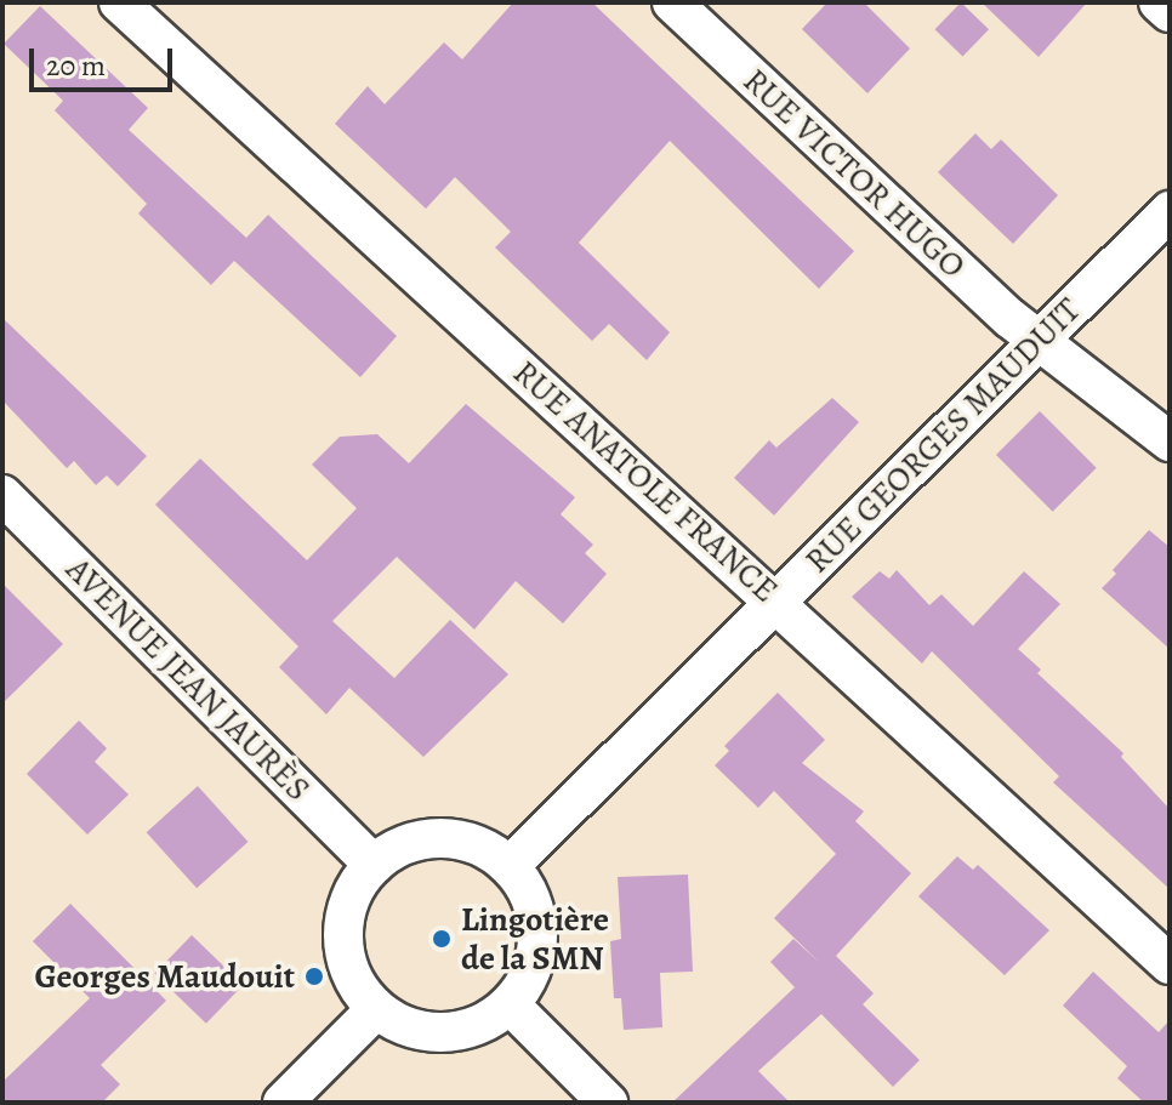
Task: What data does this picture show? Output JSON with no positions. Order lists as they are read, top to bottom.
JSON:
{
  "streets": {
    "street": [
      "RUE VICTOR HUGO",
      "RUE GEORGES MAUDUIT",
      "RUE ANATOLE FRANCE",
      "AVENUE JEAN JAURÈS"
    ]
  },
  "crossings": [
    ["RUE VICTOR HUGO", "RUE GEORGES MAUDUIT"],
    ["RUE GEORGES MAUDUIT", "RUE ANATOLE FRANCE"],
    ["RUE GEORGES MAUDUIT", "AVENUE JEAN JAURÈS"]
  ],
  "places": ["Lingotière de la SMN", "Georges Maudouit"],
  "scale_bar": "20 m"
}
